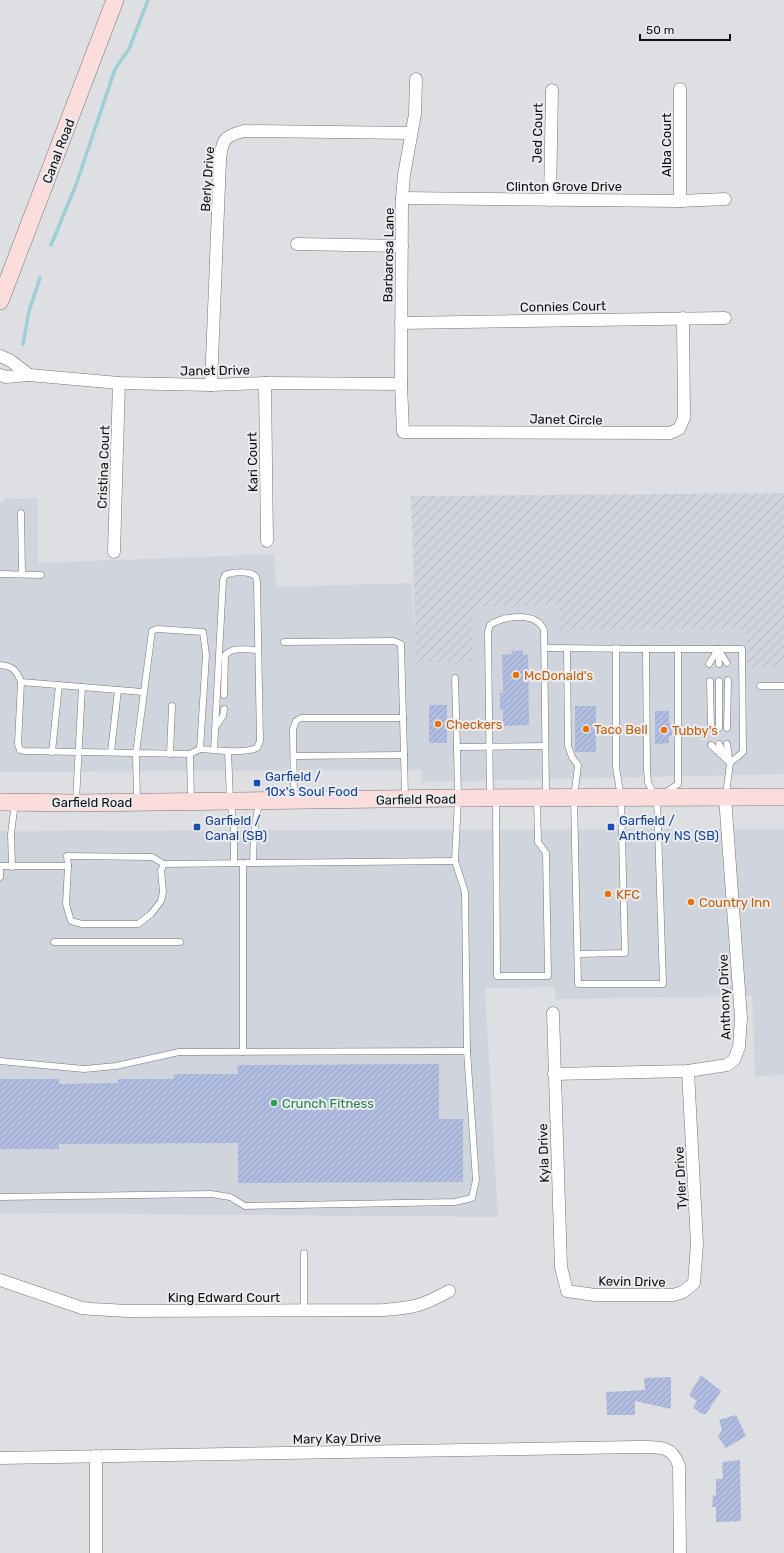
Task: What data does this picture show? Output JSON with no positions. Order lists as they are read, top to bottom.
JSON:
{
  "streets": {
    "main road": ["Canal Road", "Garfield Road"],
    "street": [
      "Jed Court",
      "Alba Court",
      "Berly Drive",
      "Clinton Grove Drive",
      "Barbarosa Lane",
      "Connies Court",
      "Janet Drive",
      "Janet Circle",
      "Kari Court",
      "Cristina Court",
      "Anthony Drive",
      "Kyla Drive",
      "Tyler Drive",
      "Kevin Drive",
      "King Edward Court",
      "Mary Kay Drive"
    ]
  },
  "crossings": [
    ["Jed Court", "Clinton Grove Drive"],
    ["Alba Court", "Clinton Grove Drive"],
    ["Berly Drive", "Barbarosa Lane"],
    ["Berly Drive", "Janet Drive"],
    ["Clinton Grove Drive", "Barbarosa Lane"],
    ["Barbarosa Lane", "Connies Court"],
    ["Barbarosa Lane", "Janet Drive"],
    ["Barbarosa Lane", "Janet Circle"],
    ["Connies Court", "Janet Circle"],
    ["Janet Drive", "Kari Court"],
    ["Janet Drive", "Cristina Court"],
    ["Garfield Road", "Anthony Drive"],
    ["Anthony Drive", "Kyla Drive"],
    ["Anthony Drive", "Tyler Drive"],
    ["Kyla Drive", "Kevin Drive"],
    ["Tyler Drive", "Kevin Drive"]
  ],
  "places": {
    "other": [
      "McDonald's",
      "Checkers",
      "Taco Bell",
      "Tubby's",
      "KFC",
      "Country Inn",
      "Crunch Fitness"
    ],
    "transit": ["Garfield / 10x's Soul Food", "Garfield / Canal (SB)", "Garfield / Anthony NS (SB)"]
  },
  "scale_bar": "50 m"
}
